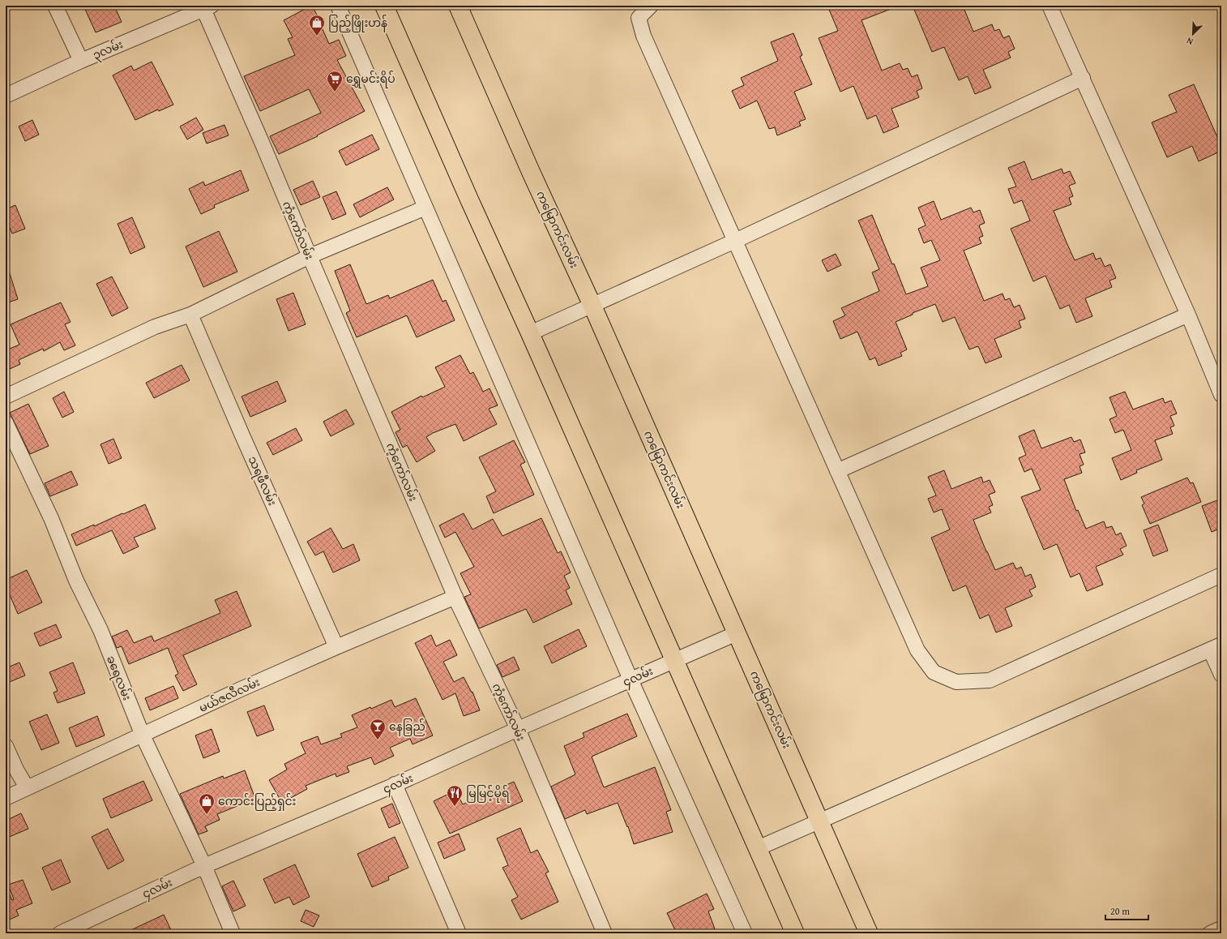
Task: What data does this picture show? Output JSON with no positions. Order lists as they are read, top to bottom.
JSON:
{
  "streets": {
    "main road": ["ကမြောကင်းလမ်း"],
    "street": [
      "၃လမ်း",
      "ကံ့ကော်လမ်း",
      "သရဖီလမ်း",
      "၄လမ်း",
      "ခရေလမ်း",
      "မယ်ဇလီလမ်း"
    ]
  },
  "crossings": [
    ["၃လမ်း", "ကံ့ကော်လမ်း"],
    ["ကမြောကင်းလမ်း", "၄လမ်း"],
    ["ကံ့ကော်လမ်း", "၄လမ်း"],
    ["ကံ့ကော်လမ်း", "မယ်ဇလီလမ်း"],
    ["သရဖီလမ်း", "မယ်ဇလီလမ်း"],
    ["၄လမ်း", "ခရေလမ်း"],
    ["ခရေလမ်း", "မယ်ဇလီလမ်း"]
  ],
  "places": {
    "shop": ["ပြည့်ဖြိုးဟန်", "ကောင်းပြည့်ရှင်း"],
    "supermarket": ["ရွှေမင်းရိပ်"],
    "bar": ["နေခြည်"],
    "restaurant": ["မြမြင့်မိုရ်"]
  },
  "scale_bar": "20 m",
  "north": "bottom left"
}
